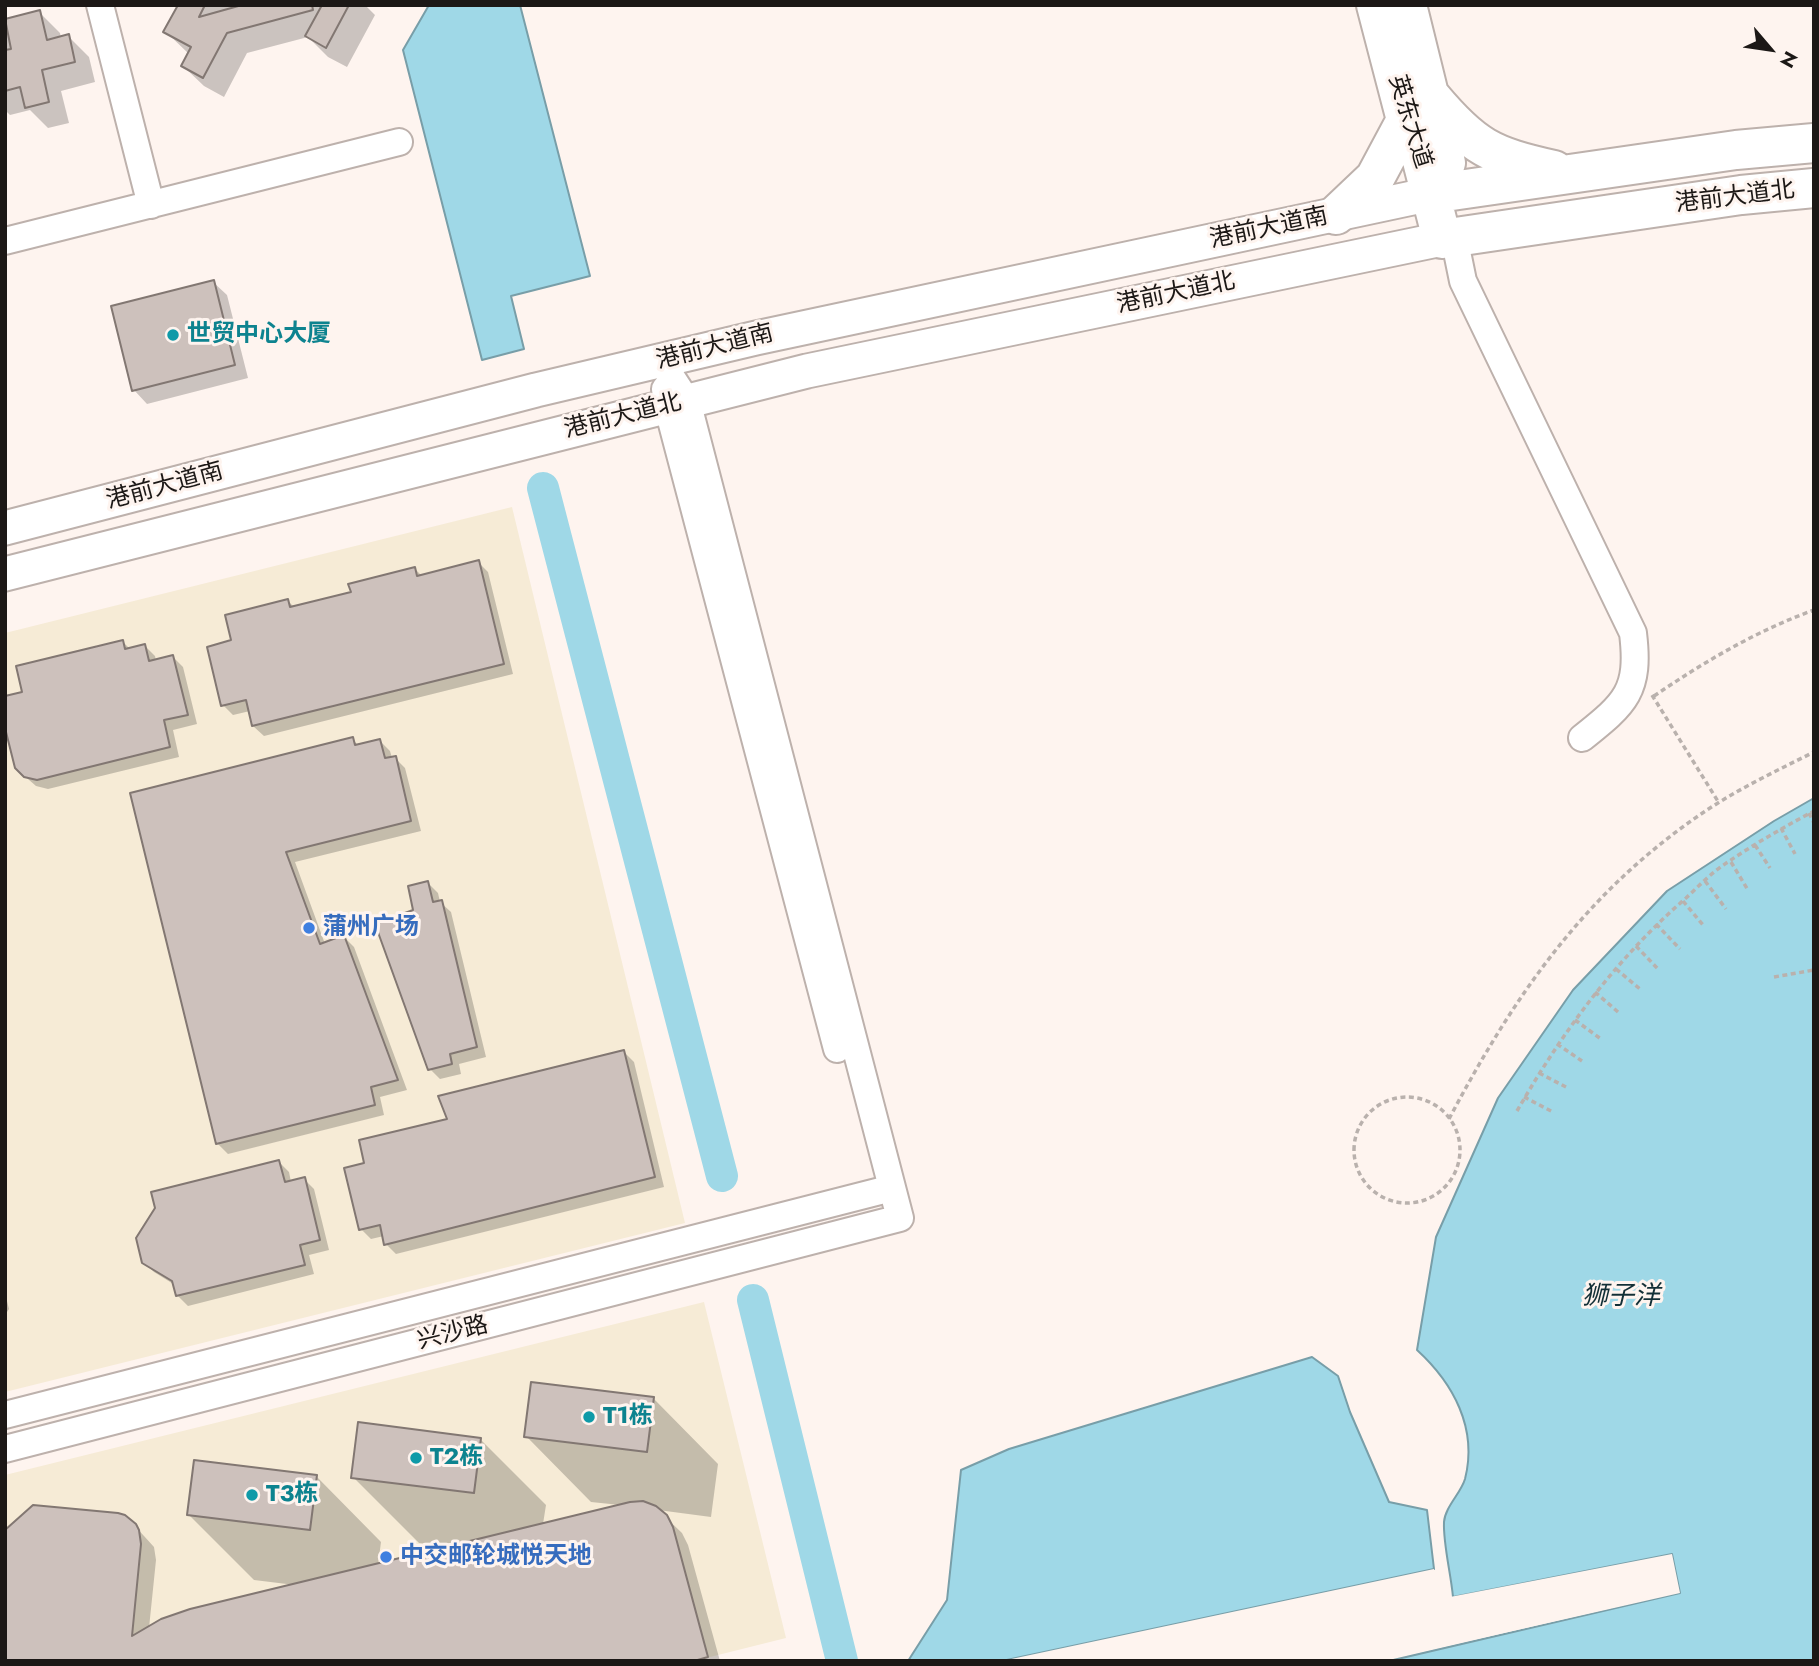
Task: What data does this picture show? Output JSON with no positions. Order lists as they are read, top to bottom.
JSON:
{
  "streets": {
    "highway": ["英东大道", "港前大道北"],
    "main road": ["港前大道南"],
    "street": ["兴沙路"]
  },
  "crossings": [
    ["英东大道", "港前大道北"],
    ["英东大道", "港前大道南"],
    ["港前大道北", "港前大道南"]
  ],
  "water": ["狮子洋"],
  "places": [
    "世贸中心大厦",
    "蒲州广场",
    "T1栋",
    "T2栋",
    "T3栋",
    "中交邮轮城悦天地"
  ],
  "north": "bottom right"
}
